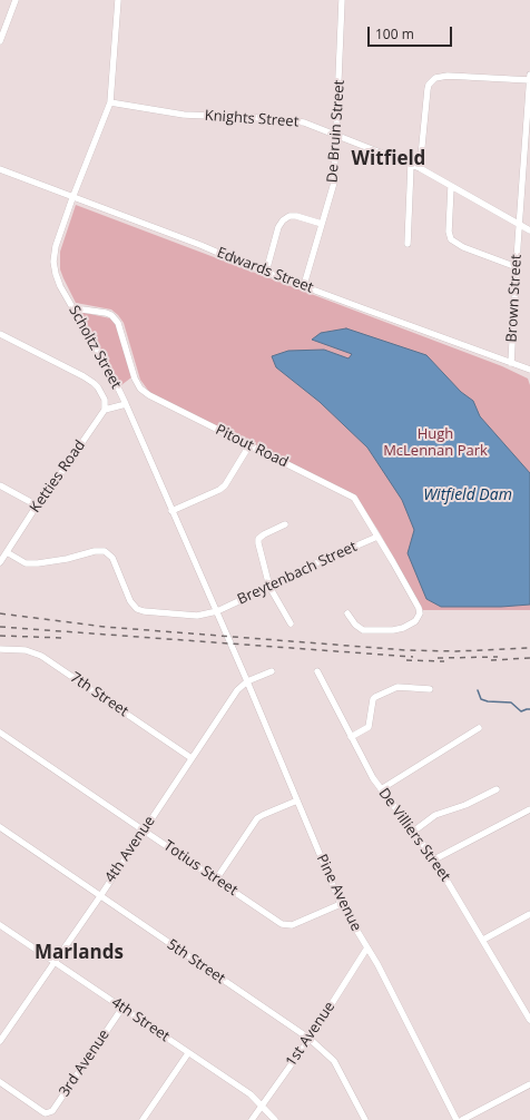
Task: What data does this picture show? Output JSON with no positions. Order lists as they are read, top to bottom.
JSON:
{
  "streets": {
    "street": [
      "Knights Street",
      "De Bruin Street",
      "Edwards Street",
      "Brown Street",
      "Scholtz Street",
      "Pitout Road",
      "Ketties Road",
      "Breytenbach Street",
      "7th Street",
      "De Villiers Street",
      "4th Avenue",
      "Totius Street",
      "Pine Avenue",
      "5th Street",
      "4th Street",
      "1st Avenue",
      "3rd Avenue"
    ]
  },
  "crossings": [
    ["Knights Street", "De Bruin Street"],
    ["Knights Street", "Brown Street"],
    ["Knights Street", "Scholtz Street"],
    ["De Bruin Street", "Edwards Street"],
    ["Edwards Street", "Brown Street"],
    ["Edwards Street", "Scholtz Street"],
    ["Scholtz Street", "Pitout Road"],
    ["Scholtz Street", "Breytenbach Street"],
    ["Scholtz Street", "4th Avenue"],
    ["Scholtz Street", "Pine Avenue"],
    ["Pitout Road", "Breytenbach Street"],
    ["Ketties Road", "Breytenbach Street"],
    ["7th Street", "4th Avenue"],
    ["4th Avenue", "Totius Street"],
    ["4th Avenue", "Pine Avenue"],
    ["4th Avenue", "5th Street"],
    ["4th Avenue", "4th Street"],
    ["Totius Street", "Pine Avenue"],
    ["Pine Avenue", "1st Avenue"],
    ["5th Street", "1st Avenue"],
    ["4th Street", "1st Avenue"],
    ["4th Street", "3rd Avenue"]
  ],
  "districts": ["Witfield", "Marlands"],
  "water": ["Witfield Dam"],
  "parks": ["Hugh McLennan Park"],
  "scale_bar": "100 m"
}
